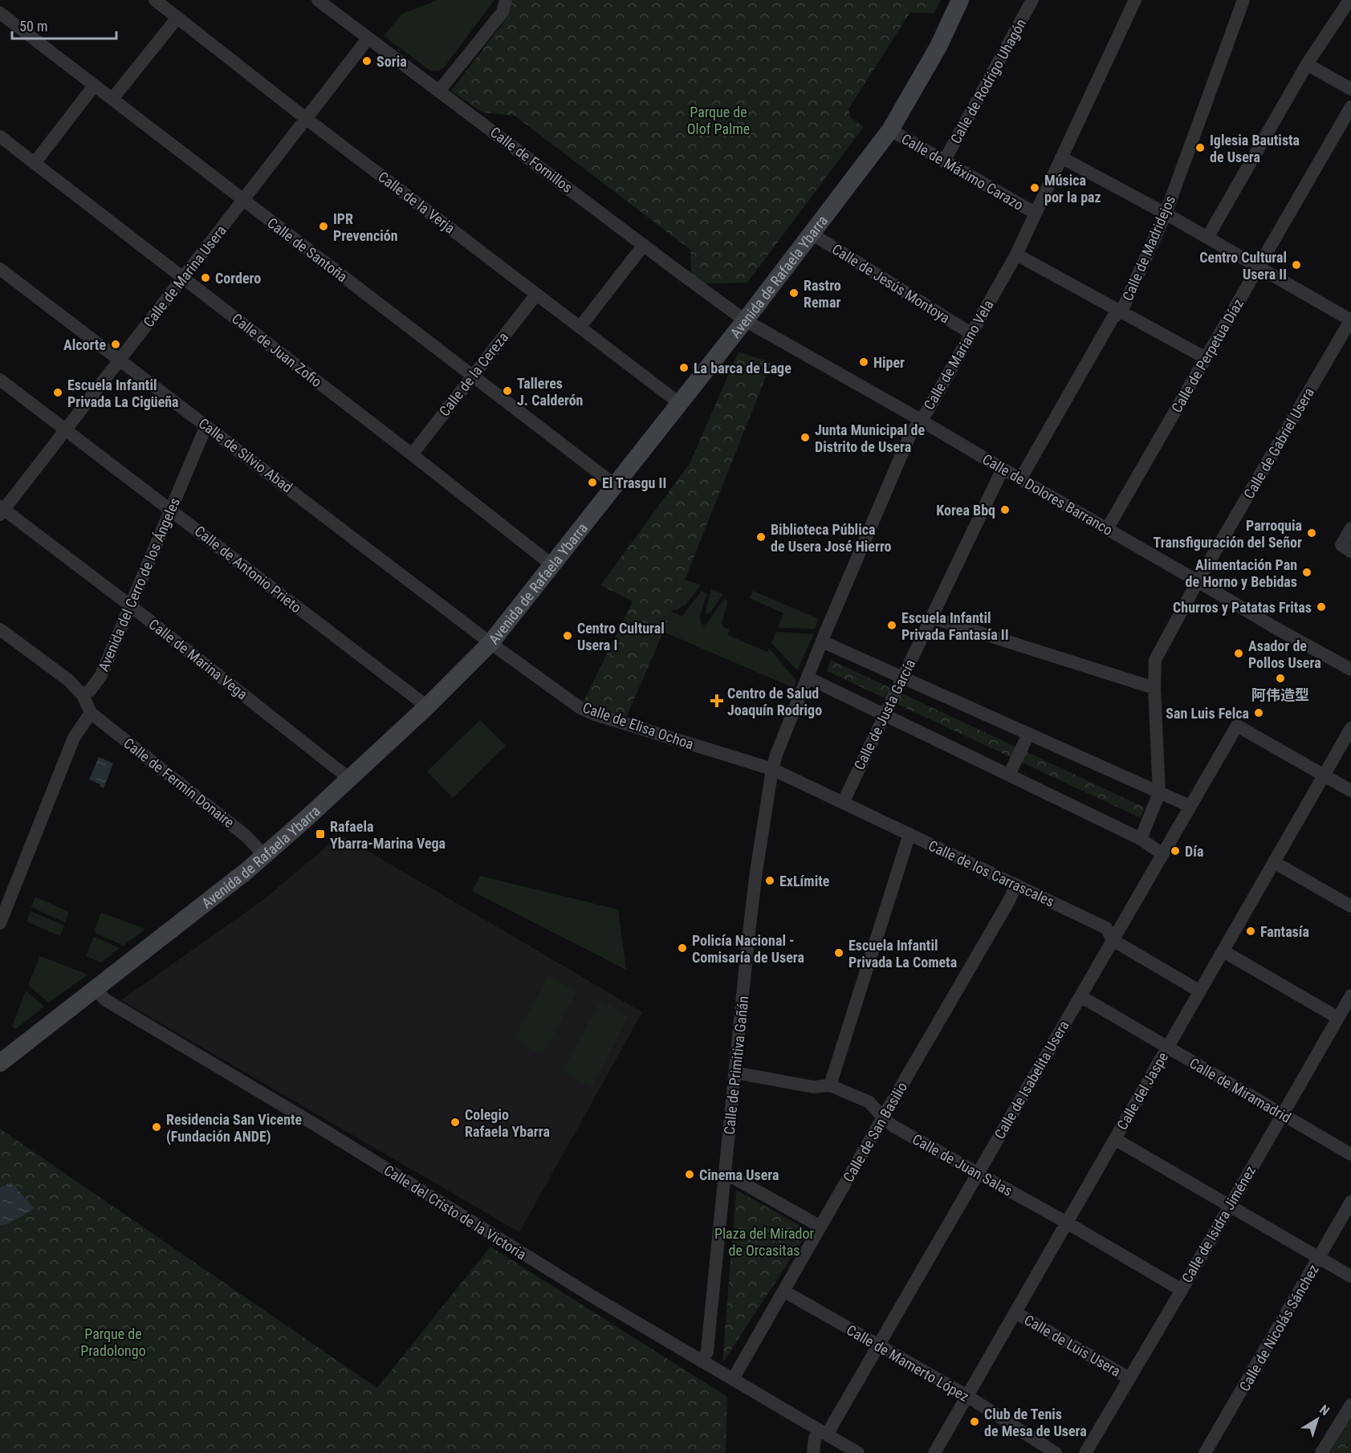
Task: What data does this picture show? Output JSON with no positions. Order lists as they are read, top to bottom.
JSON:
{
  "streets": {
    "main road": ["Avenida de Rafaela Ybarra"],
    "street": [
      "Calle de Rodrigo Uhagón",
      "Calle de Fornillos",
      "Calle de Máximo Carazo",
      "Calle de la Verja",
      "Calle de Madridejos",
      "Calle de Santoña",
      "Calle de Marina Usera",
      "Calle de Jesús Montoya",
      "Calle de Juan Zofio",
      "Calle de Mariano Vela",
      "Calle de Perpetua Díaz",
      "Calle de la Cereza",
      "Calle de Gabriel Usera",
      "Calle de Silvio Abad",
      "Calle de Dolores Barranco",
      "Calle de Antonio Prieto",
      "Avenida del Cerro de los Ángeles",
      "Calle de Marina Vega",
      "Calle de Justa García",
      "Calle de Elisa Ochoa",
      "Calle de Fermín Donaire",
      "Calle de los Carrascales",
      "Calle de Primitiva Gañán",
      "Calle de Isabelita Usera",
      "Calle de Miramadrid",
      "Calle del Jaspe",
      "Calle de San Basilio",
      "Calle de Juan Salas",
      "Calle del Cristo de la Victoria",
      "Calle de Isidra Jiménez",
      "Calle de Nicolás Sánchez",
      "Calle de Luis Usera",
      "Calle de Mamerto López"
    ]
  },
  "crossings": [
    ["Calle de Rodrigo Uhagón", "Calle de Máximo Carazo"],
    ["Calle de Fornillos", "Calle de Marina Usera"],
    ["Calle de Fornillos", "Avenida de Rafaela Ybarra"],
    ["Calle de Fornillos", "Calle de Dolores Barranco"],
    ["Calle de Máximo Carazo", "Avenida de Rafaela Ybarra"],
    ["Calle de Máximo Carazo", "Calle de Mariano Vela"],
    ["Calle de la Verja", "Calle de Marina Usera"],
    ["Calle de la Verja", "Avenida de Rafaela Ybarra"],
    ["Calle de la Verja", "Calle de la Cereza"],
    ["Calle de Madridejos", "Calle de Dolores Barranco"],
    ["Calle de Santoña", "Calle de Marina Usera"],
    ["Calle de Santoña", "Avenida de Rafaela Ybarra"],
    ["Calle de Santoña", "Calle de la Cereza"],
    ["Calle de Marina Usera", "Calle de Juan Zofio"],
    ["Calle de Marina Usera", "Calle de Silvio Abad"],
    ["Calle de Marina Usera", "Calle de Antonio Prieto"],
    ["Calle de Marina Usera", "Calle de Marina Vega"],
    ["Avenida de Rafaela Ybarra", "Calle de Jesús Montoya"],
    ["Avenida de Rafaela Ybarra", "Calle de Juan Zofio"],
    ["Avenida de Rafaela Ybarra", "Calle de Silvio Abad"],
    ["Avenida de Rafaela Ybarra", "Calle de Dolores Barranco"],
    ["Avenida de Rafaela Ybarra", "Calle de Antonio Prieto"],
    ["Avenida de Rafaela Ybarra", "Calle de Marina Vega"],
    ["Avenida de Rafaela Ybarra", "Calle de Elisa Ochoa"],
    ["Avenida de Rafaela Ybarra", "Calle de Fermín Donaire"],
    ["Avenida de Rafaela Ybarra", "Calle del Cristo de la Victoria"],
    ["Calle de Jesús Montoya", "Calle de Mariano Vela"],
    ["Calle de Juan Zofio", "Calle de la Cereza"],
    ["Calle de Mariano Vela", "Calle de Dolores Barranco"],
    ["Calle de Mariano Vela", "Calle de Elisa Ochoa"],
    ["Calle de Mariano Vela", "Calle de los Carrascales"],
    ["Calle de Mariano Vela", "Calle de Primitiva Gañán"],
    ["Calle de Perpetua Díaz", "Calle de Dolores Barranco"],
    ["Calle de Gabriel Usera", "Calle de Dolores Barranco"],
    ["Calle de Silvio Abad", "Avenida del Cerro de los Ángeles"],
    ["Calle de Silvio Abad", "Calle de Elisa Ochoa"],
    ["Calle de Dolores Barranco", "Calle de Justa García"],
    ["Calle de Antonio Prieto", "Avenida del Cerro de los Ángeles"],
    ["Avenida del Cerro de los Ángeles", "Calle de Marina Vega"],
    ["Calle de Justa García", "Calle de los Carrascales"],
    ["Calle de Elisa Ochoa", "Calle de los Carrascales"],
    ["Calle de Elisa Ochoa", "Calle de Primitiva Gañán"],
    ["Calle de los Carrascales", "Calle de Primitiva Gañán"],
    ["Calle de los Carrascales", "Calle de Isabelita Usera"],
    ["Calle de los Carrascales", "Calle del Jaspe"],
    ["Calle de los Carrascales", "Calle de San Basilio"],
    ["Calle de Primitiva Gañán", "Calle de Juan Salas"],
    ["Calle de Primitiva Gañán", "Calle del Cristo de la Victoria"],
    ["Calle de Isabelita Usera", "Calle de Miramadrid"],
    ["Calle de Isabelita Usera", "Calle del Jaspe"],
    ["Calle de Isabelita Usera", "Calle de Juan Salas"],
    ["Calle de Isabelita Usera", "Calle del Cristo de la Victoria"],
    ["Calle de Isabelita Usera", "Calle de Mamerto López"],
    ["Calle de Miramadrid", "Calle del Jaspe"],
    ["Calle de Miramadrid", "Calle de Isidra Jiménez"],
    ["Calle del Jaspe", "Calle de Juan Salas"],
    ["Calle del Jaspe", "Calle de Luis Usera"],
    ["Calle del Jaspe", "Calle de Mamerto López"],
    ["Calle de San Basilio", "Calle de Juan Salas"],
    ["Calle de San Basilio", "Calle del Cristo de la Victoria"],
    ["Calle de San Basilio", "Calle de Mamerto López"],
    ["Calle de Juan Salas", "Calle de Isidra Jiménez"],
    ["Calle de Isidra Jiménez", "Calle de Luis Usera"]
  ],
  "parks": ["Parque de Olof Palme", "Plaza del Mirador de Orcasitas", "Parque de Pradolongo"],
  "places": {
    "other": [
      "Soria",
      "Iglesia Bautista de Usera",
      "Música por la paz",
      "IPR Prevención",
      "Centro Cultural Usera II",
      "Cordero",
      "Rastro Remar",
      "Alcorte",
      "Hiper",
      "La barca de Lage",
      "Talleres J. Calderón",
      "Escuela Infantil Privada La Cigüeña",
      "Junta Municipal de Distrito de Usera",
      "El Trasgu II",
      "Korea Bbq",
      "Parroquia Transfiguración del Señor",
      "Biblioteca Pública de Usera José Hierro",
      "Alimentación Pan de Horno y Bebidas",
      "Churros y Patatas Fritas",
      "Escuela Infantil Privada Fantasía II",
      "Centro Cultural Usera I",
      "Asador de Pollos Usera",
      "阿伟造型",
      "San Luis Felca",
      "Día",
      "ExLímite",
      "Fantasía",
      "Policía Nacional - Comisaría de Usera",
      "Escuela Infantil Privada La Cometa",
      "Colegio Rafaela Ybarra",
      "Residencia San Vicente (Fundación ANDE)",
      "Cinema Usera",
      "Club de Tenis de Mesa de Usera"
    ],
    "health": ["Centro de Salud Joaquín Rodrigo"],
    "transit": ["Rafaela Ybarra-Marina Vega"]
  },
  "scale_bar": "50 m",
  "north": "top right"
}
